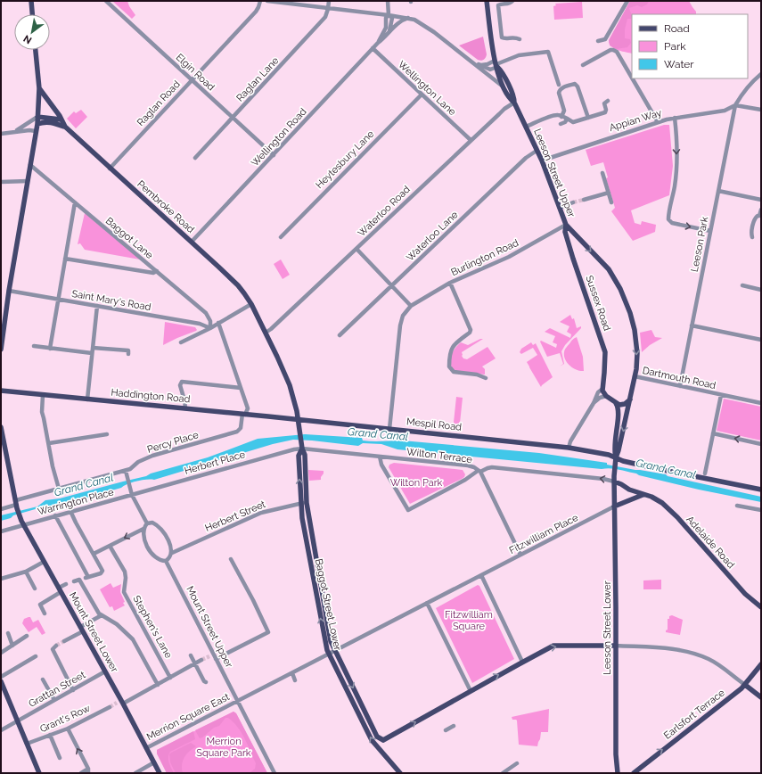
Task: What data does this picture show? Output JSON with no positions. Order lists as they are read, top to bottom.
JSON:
{
  "streets": {
    "main road": [
      "Leeson Street Upper",
      "Pembroke Road",
      "Sussex Road",
      "Haddington Road",
      "Mespil Road",
      "Adelaide Road",
      "Baggot Street Lower",
      "Leeson Street Lower",
      "Mount Street Lower",
      "Earlsfort Terrace"
    ],
    "street": [
      "Elgin Road",
      "Raglan Lane",
      "Wellington Lane",
      "Raglan Road",
      "Appian Way",
      "Wellington Road",
      "Heytesbury Lane",
      "Waterloo Road",
      "Waterloo Lane",
      "Baggot Lane",
      "Leeson Park",
      "Burlington Road",
      "Saint Mary's Road",
      "Dartmouth Road",
      "Percy Place",
      "Wilton Terrace",
      "Herbert Place",
      "Warrington Place",
      "Herbert Street",
      "Fitzwilliam Place",
      "Stephen's Lane",
      "Mount Street Upper",
      "Grattan Street",
      "Merrion Square East",
      "Grant's Row"
    ]
  },
  "crossings": [
    ["Elgin Road", "Raglan Lane"],
    ["Elgin Road", "Raglan Road"],
    ["Elgin Road", "Wellington Road"],
    ["Wellington Lane", "Wellington Road"],
    ["Wellington Lane", "Heytesbury Lane"],
    ["Wellington Lane", "Waterloo Road"],
    ["Raglan Road", "Pembroke Road"],
    ["Appian Way", "Leeson Street Upper"],
    ["Appian Way", "Leeson Park"],
    ["Wellington Road", "Pembroke Road"],
    ["Leeson Street Upper", "Waterloo Road"],
    ["Leeson Street Upper", "Waterloo Lane"],
    ["Leeson Street Upper", "Burlington Road"],
    ["Leeson Street Upper", "Sussex Road"],
    ["Leeson Street Upper", "Dartmouth Road"],
    ["Leeson Street Upper", "Mespil Road"],
    ["Leeson Street Upper", "Leeson Street Lower"],
    ["Pembroke Road", "Waterloo Road"],
    ["Pembroke Road", "Baggot Street Lower"],
    ["Waterloo Road", "Baggot Street Lower"],
    ["Baggot Lane", "Saint Mary's Road"],
    ["Leeson Park", "Dartmouth Road"],
    ["Burlington Road", "Sussex Road"],
    ["Burlington Road", "Mespil Road"],
    ["Haddington Road", "Mespil Road"],
    ["Haddington Road", "Percy Place"],
    ["Haddington Road", "Baggot Street Lower"],
    ["Mespil Road", "Baggot Street Lower"],
    ["Mespil Road", "Leeson Street Lower"],
    ["Percy Place", "Mount Street Lower"],
    ["Wilton Terrace", "Herbert Place"],
    ["Wilton Terrace", "Adelaide Road"],
    ["Wilton Terrace", "Baggot Street Lower"],
    ["Wilton Terrace", "Leeson Street Lower"],
    ["Herbert Place", "Warrington Place"],
    ["Herbert Place", "Baggot Street Lower"],
    ["Warrington Place", "Mount Street Lower"],
    ["Herbert Street", "Baggot Street Lower"],
    ["Fitzwilliam Place", "Baggot Street Lower"],
    ["Fitzwilliam Place", "Leeson Street Lower"],
    ["Fitzwilliam Place", "Merrion Square East"],
    ["Adelaide Road", "Leeson Street Lower"],
    ["Baggot Street Lower", "Merrion Square East"],
    ["Mount Street Upper", "Merrion Square East"],
    ["Mount Street Lower", "Grattan Street"],
    ["Mount Street Lower", "Merrion Square East"]
  ],
  "one_way": ["Leeson Street Upper", "Wilton Terrace", "Earlsfort Terrace"],
  "water": ["Grand Canal"],
  "parks": ["Wilton Park", "Fitzwilliam Square", "Merrion Square Park"],
  "legend": ["Road", "Park", "Water"],
  "north": "bottom left"
}
